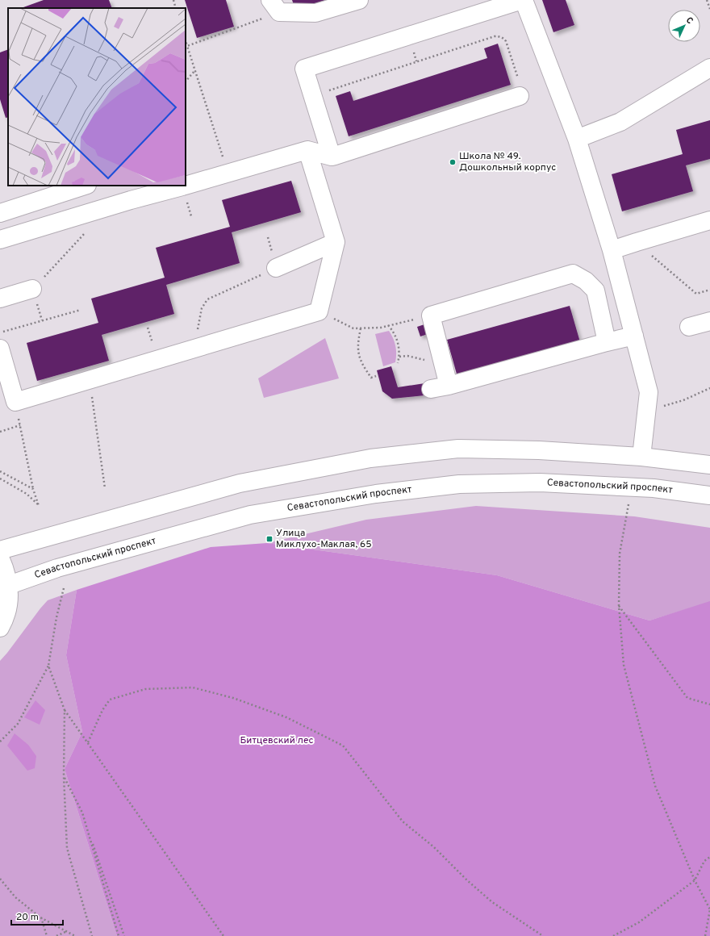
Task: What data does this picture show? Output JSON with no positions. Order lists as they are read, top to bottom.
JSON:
{
  "streets": {
    "main road": ["Севастопольский проспект"]
  },
  "parks": ["Битцевский лес"],
  "places": {
    "other": ["Школа № 49. Дошкольный корпус"],
    "transit": ["Улица Миклухо-Маклая, 65"]
  },
  "scale_bar": "20 m",
  "north": "top right"
}
